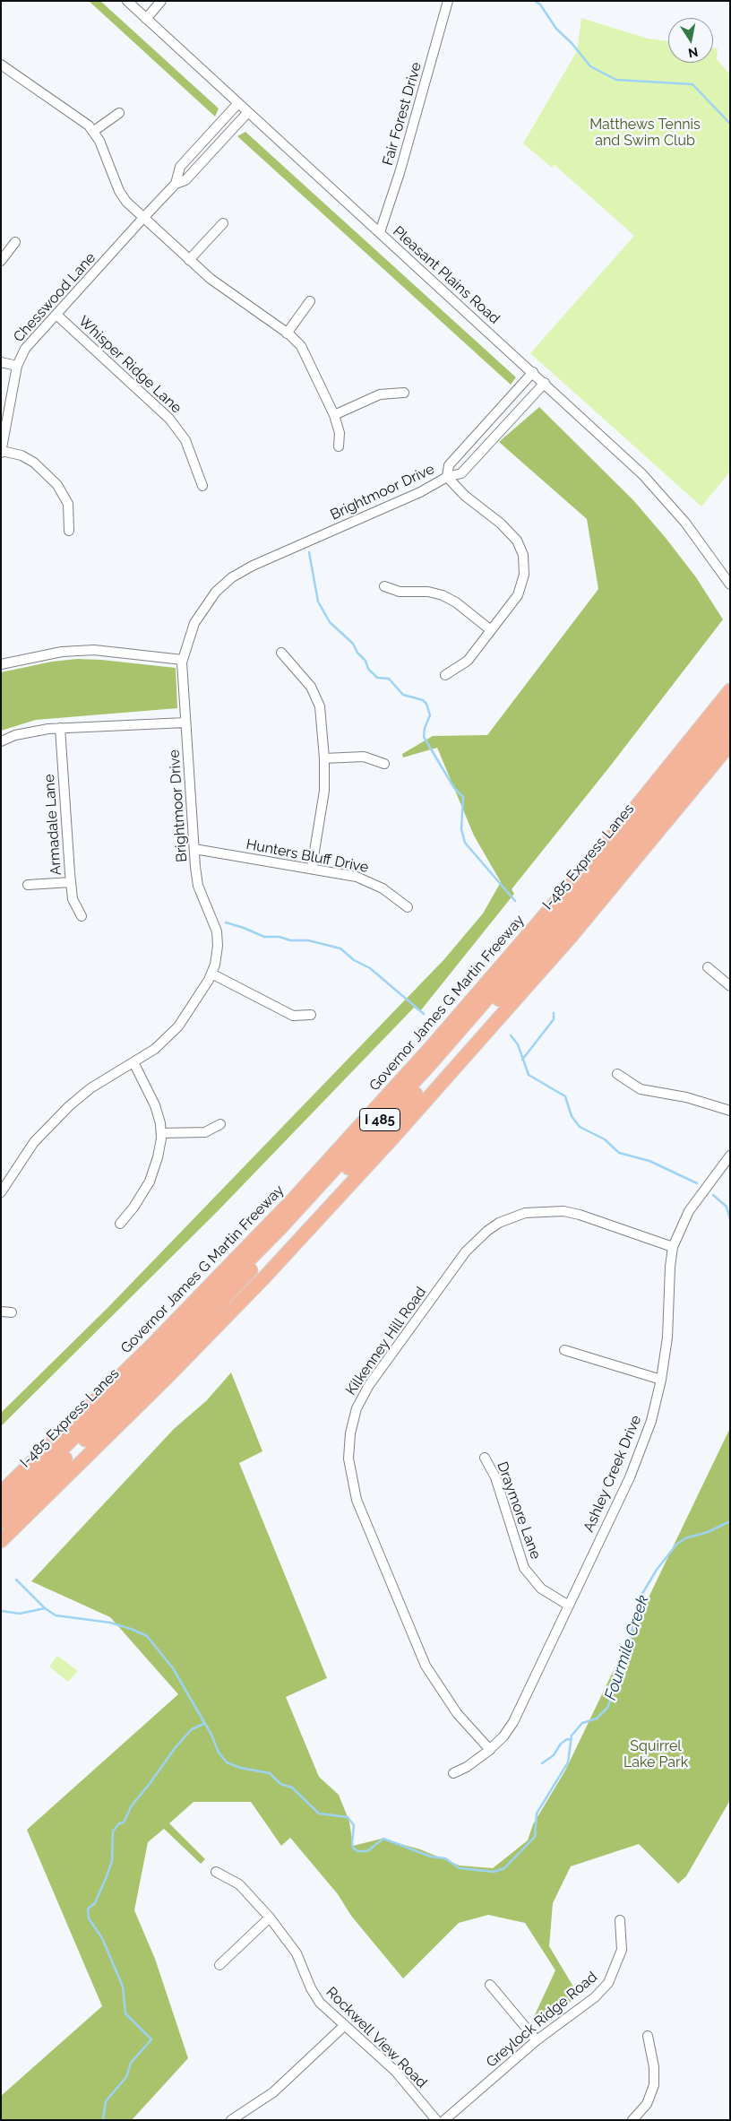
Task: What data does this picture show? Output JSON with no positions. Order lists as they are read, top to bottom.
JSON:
{
  "streets": {
    "highway": ["I-485 Express Lanes", "Governor James G Martin Freeway", "I 485"],
    "street": [
      "Fair Forest Drive",
      "Pleasant Plains Road",
      "Chesswood Lane",
      "Whisper Ridge Lane",
      "Brightmoor Drive",
      "Armadale Lane",
      "Hunters Bluff Drive",
      "Kilkenney Hill Road",
      "Ashley Creek Drive",
      "Draymore Lane",
      "Greylock Ridge Road",
      "Rockwell View Road"
    ]
  },
  "crossings": [
    ["Fair Forest Drive", "Pleasant Plains Road"],
    ["Pleasant Plains Road", "Chesswood Lane"],
    ["Pleasant Plains Road", "Brightmoor Drive"],
    ["Chesswood Lane", "Whisper Ridge Lane"],
    ["Brightmoor Drive", "Hunters Bluff Drive"],
    ["Kilkenney Hill Road", "Ashley Creek Drive"],
    ["Ashley Creek Drive", "Draymore Lane"]
  ],
  "water": ["Fourmile Creek"],
  "parks": ["Matthews Tennis and Swim Club", "Squirrel Lake Park"],
  "north": "bottom"
}
